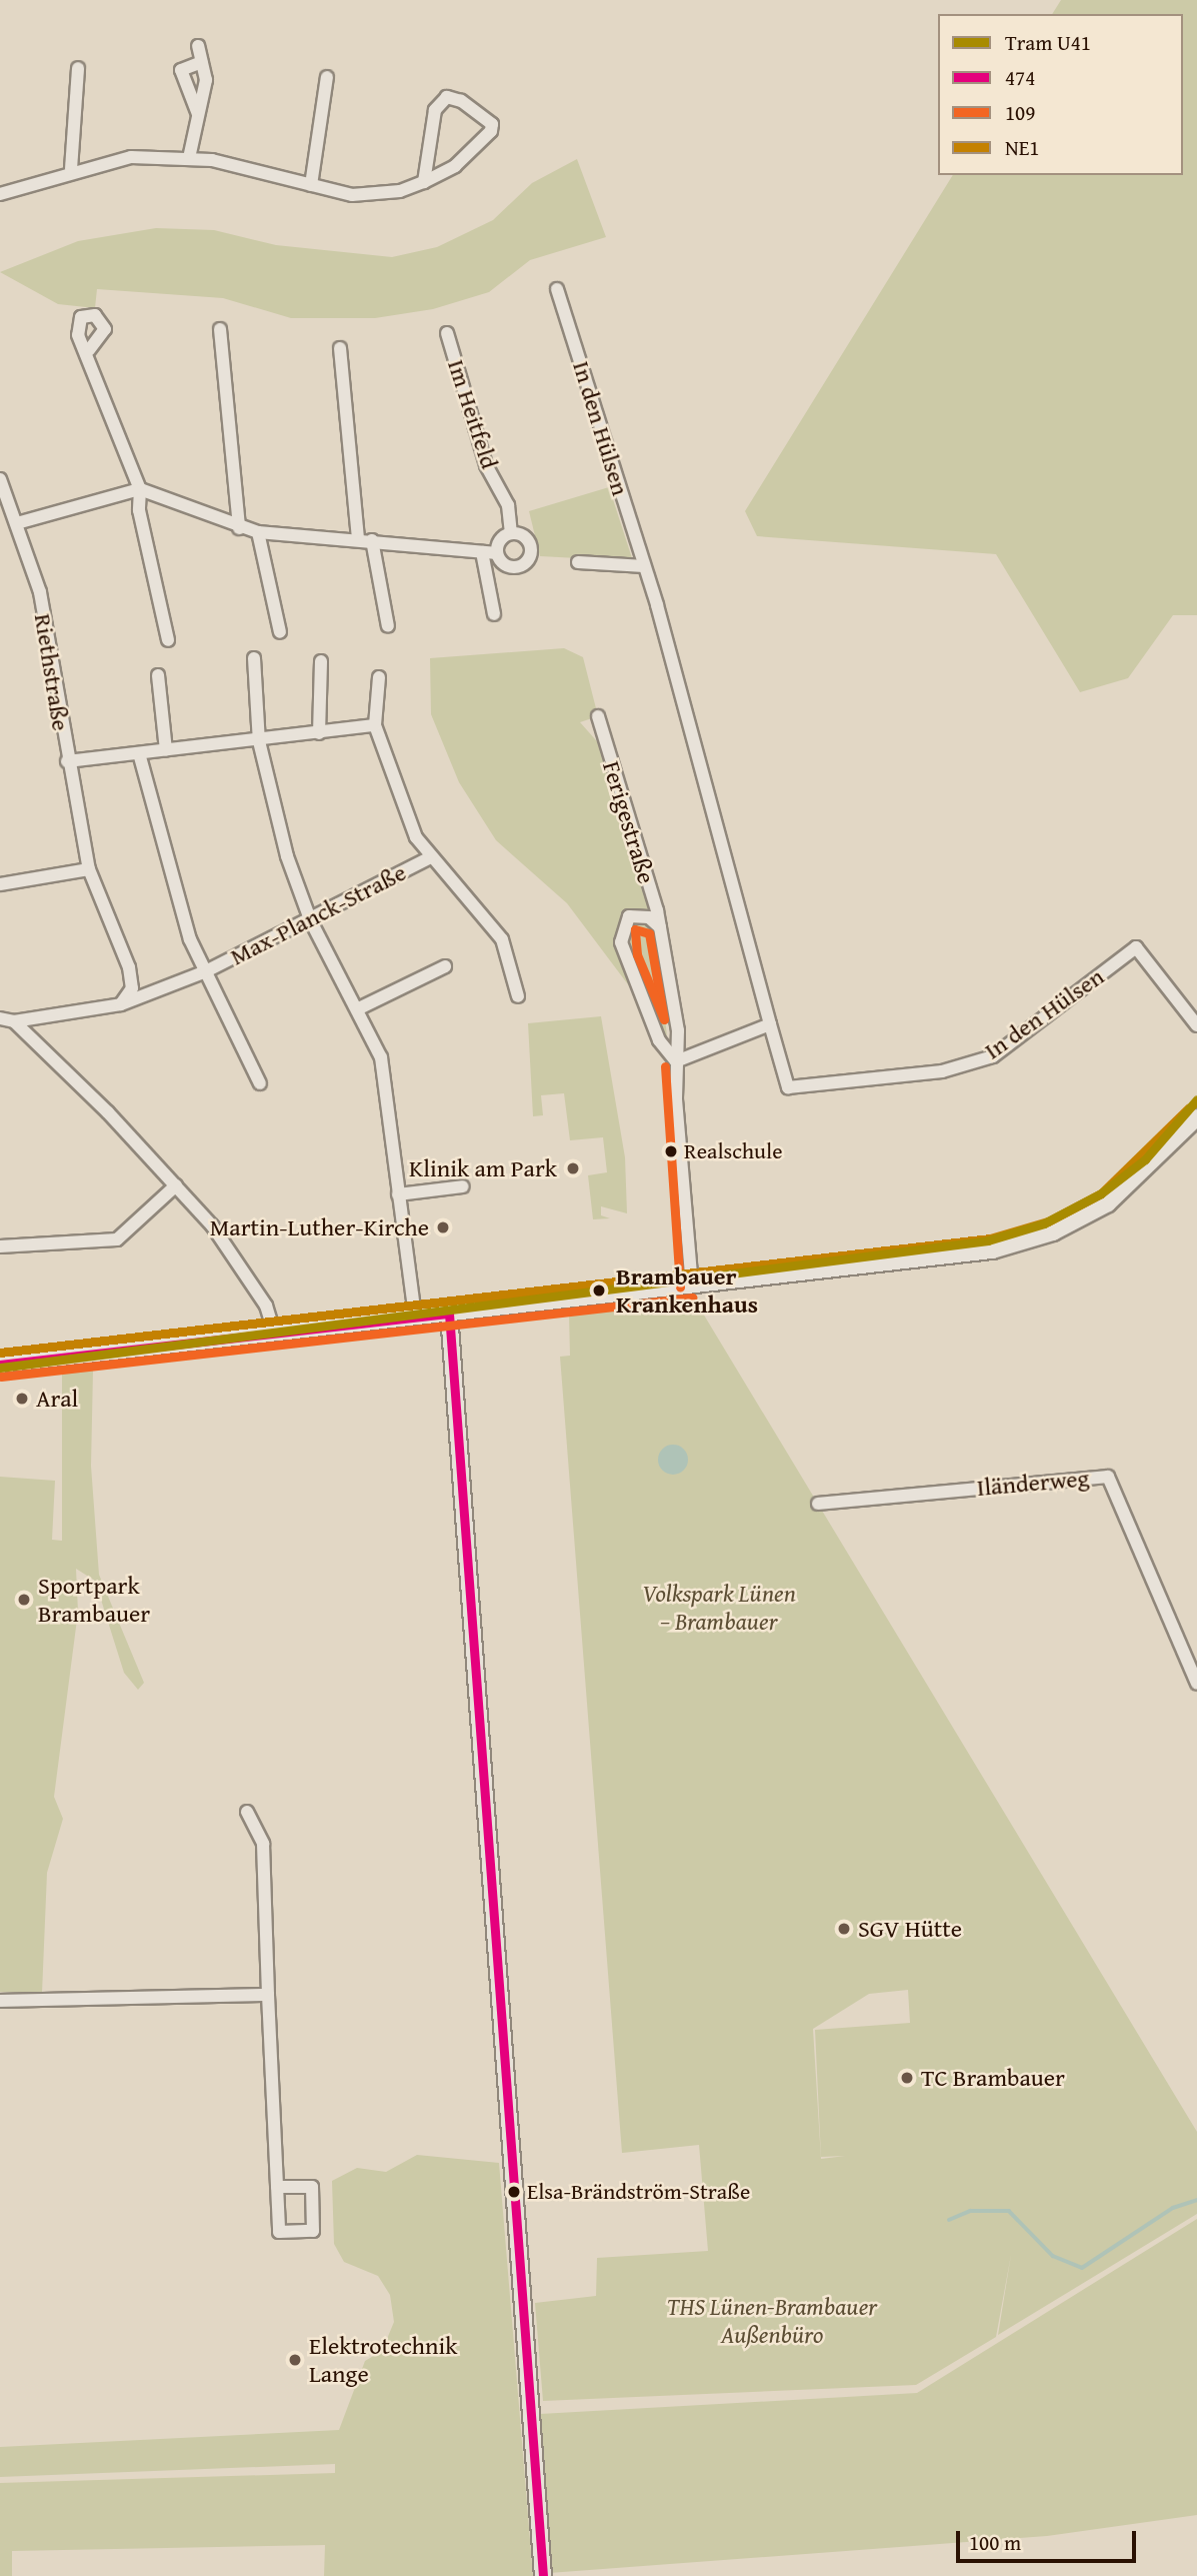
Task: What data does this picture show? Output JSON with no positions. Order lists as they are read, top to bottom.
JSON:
{
  "streets": {
    "street": [
      "Im Heitfeld",
      "In den Hülsen",
      "Riethstraße",
      "Ferigestraße",
      "Max-Planck-Straße",
      "Iländerweg"
    ]
  },
  "crossings": [
    ["Riethstraße", "Max-Planck-Straße"]
  ],
  "parks": ["Volkspark Lünen – Brambauer", "THS Lünen-Brambauer Außenbüro"],
  "places": [
    "Realschule",
    "Klinik am Park",
    "Martin-Luther-Kirche",
    "Brambauer Krankenhaus",
    "Aral",
    "Sportpark Brambauer",
    "SGV Hütte",
    "TC Brambauer",
    "Elsa-Brändström-Straße",
    "Elektrotechnik Lange"
  ],
  "lines": [
    "transit line 109",
    "tram line U41",
    "transit line NE1",
    "transit line 474"
  ],
  "legend": [
    "Tram U41",
    "474",
    "109",
    "NE1"
  ],
  "scale_bar": "100 m"
}
